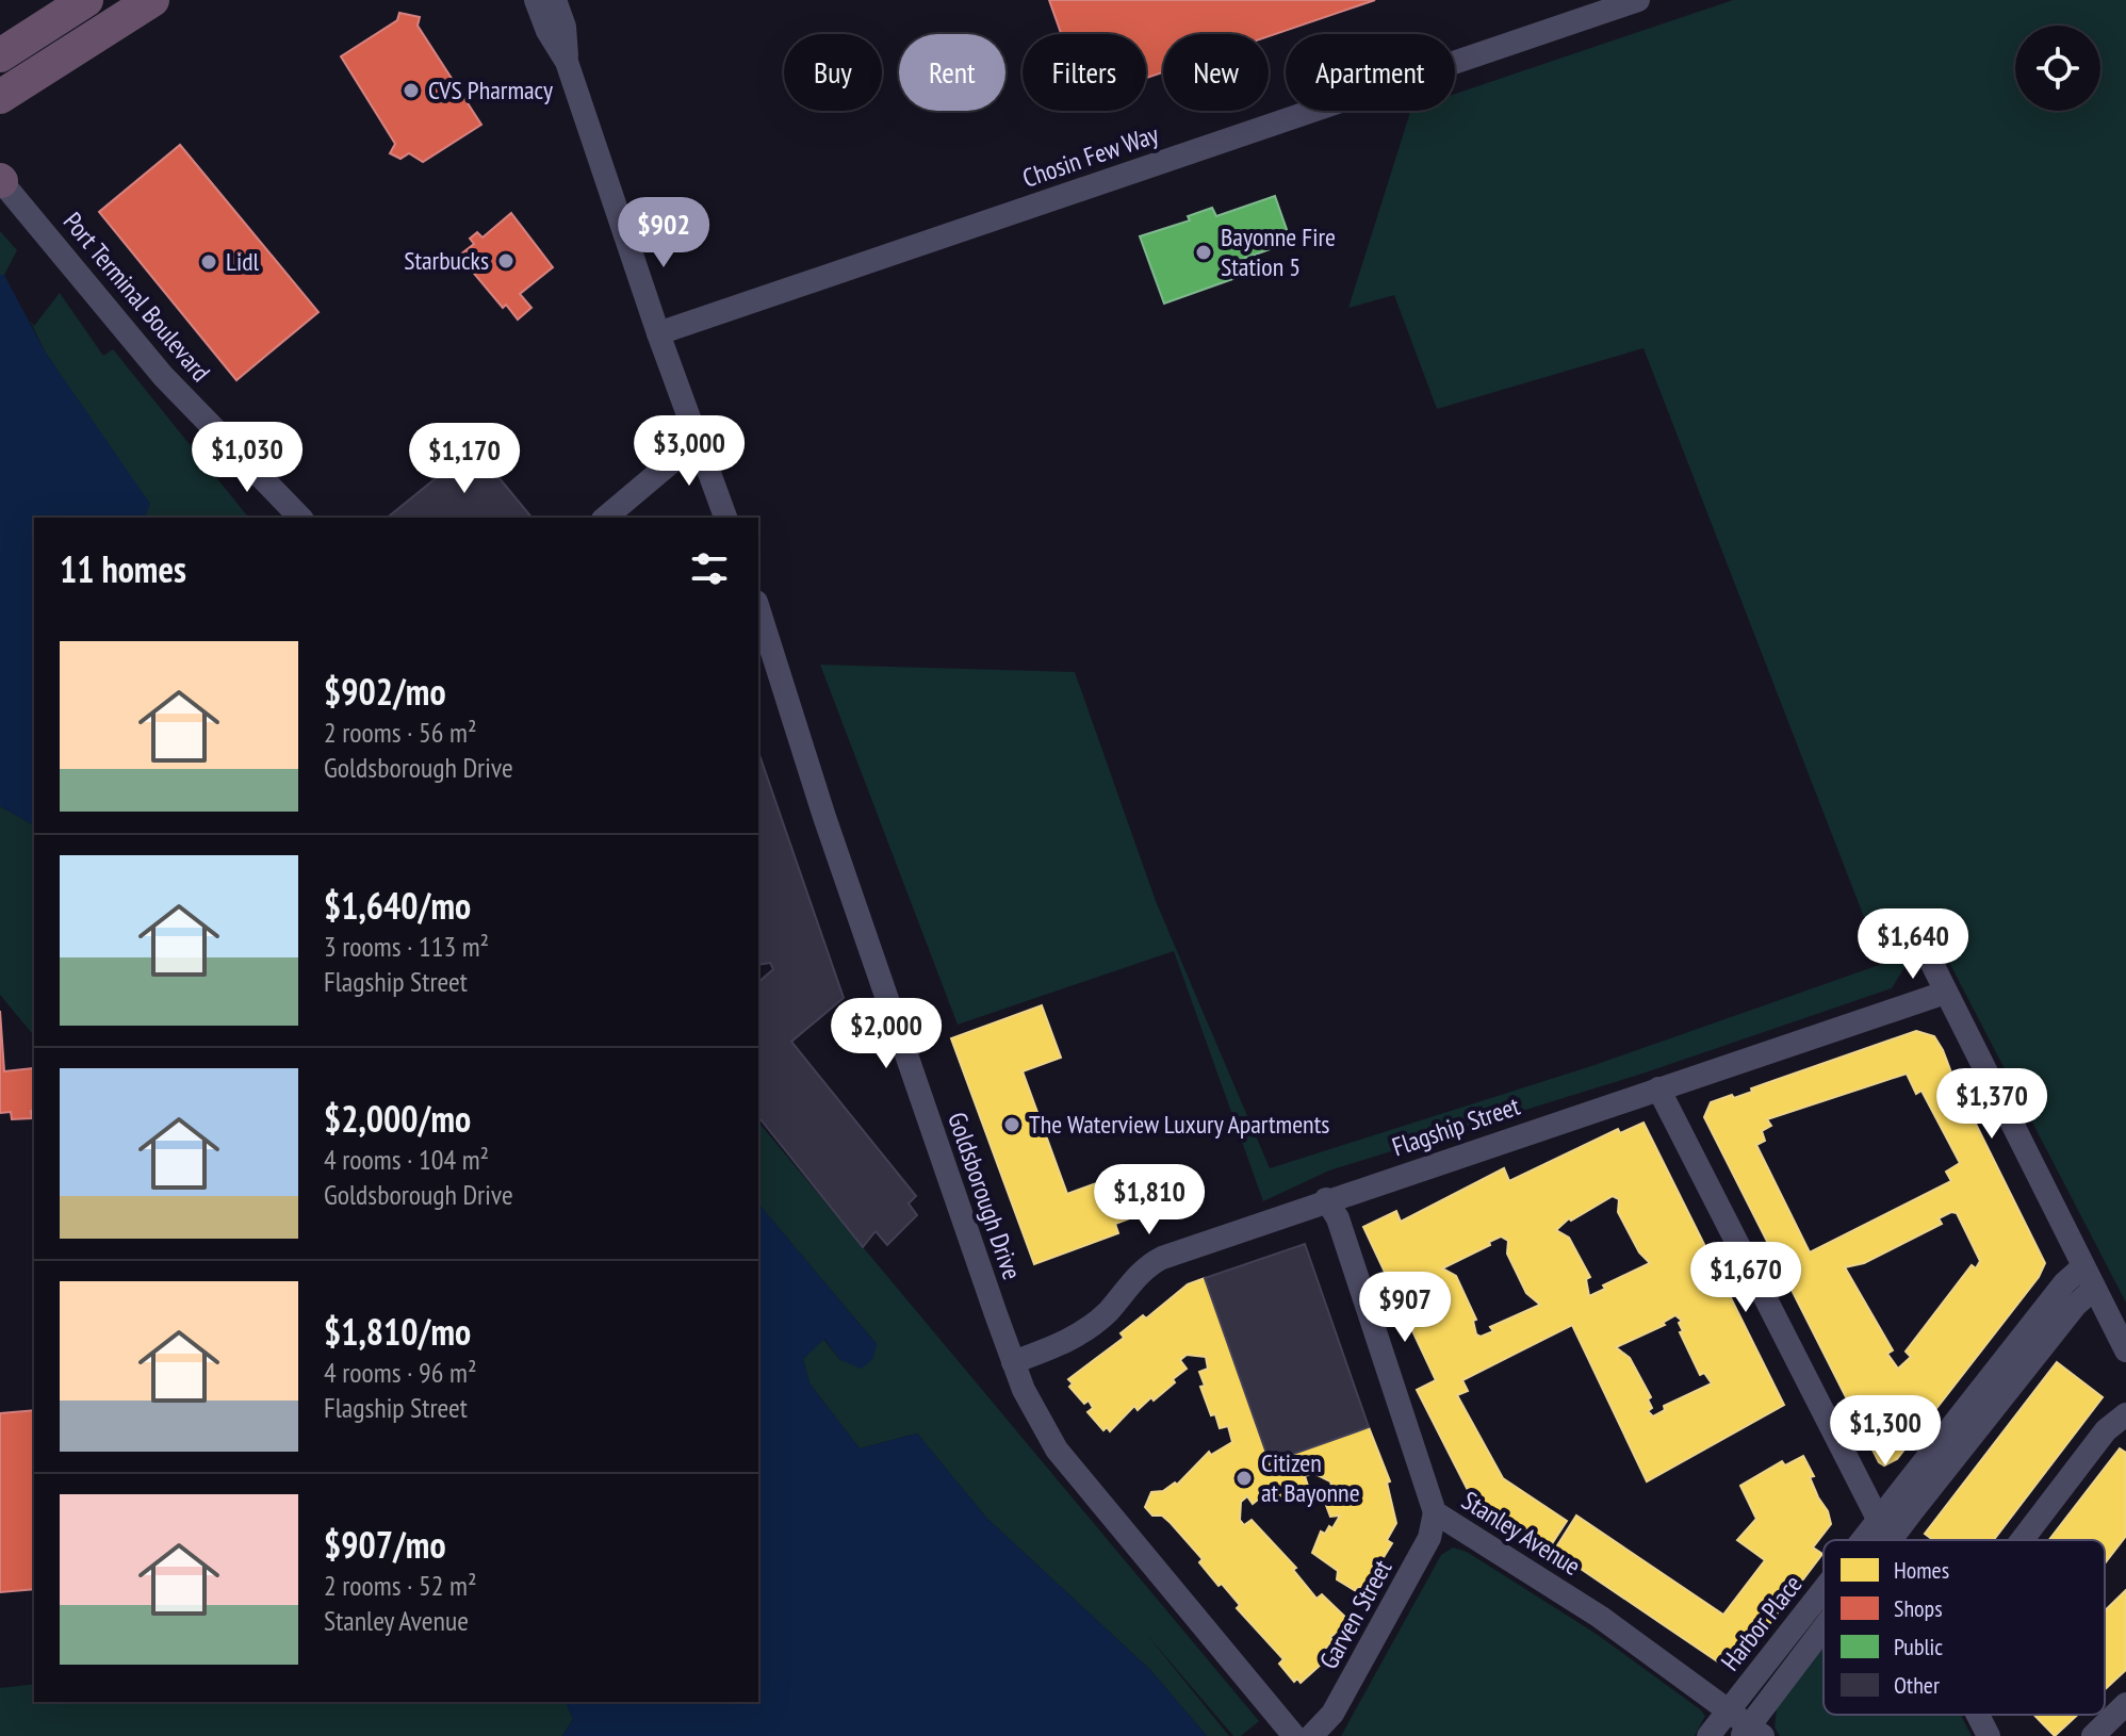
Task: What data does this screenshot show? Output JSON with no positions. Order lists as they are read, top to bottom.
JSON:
{
  "streets": {
    "street": [
      "Chosin Few Way",
      "Port Terminal Boulevard",
      "Flagship Street",
      "Goldsborough Drive",
      "Stanley Avenue",
      "Garven Street",
      "Harbor Place"
    ]
  },
  "crossings": [
    ["Flagship Street", "Goldsborough Drive"],
    ["Flagship Street", "Stanley Avenue"],
    ["Stanley Avenue", "Garven Street"],
    ["Stanley Avenue", "Harbor Place"]
  ],
  "places": [
    "CVS Pharmacy",
    "Bayonne Fire Station 5",
    "Starbucks",
    "Lidl",
    "The Waterview Luxury Apartments",
    "Citizen at Bayonne"
  ],
  "legend": [
    "Homes",
    "Shops",
    "Public",
    "Other"
  ],
  "page": {
    "chip": [
      "Buy",
      "Rent",
      "Filters",
      "New",
      "Apartment"
    ],
    "price": [
      "$902",
      "$3,000",
      "$1,030",
      "$1,170",
      "$1,640",
      "$2,000",
      "$1,370",
      "$1,810",
      "$1,670",
      "$907",
      "$1,300"
    ],
    "heading": "11 homes",
    "list": [
      {
        "name": "$902/mo",
        "note": "2 rooms · 56 m² · Goldsborough Drive"
      },
      {
        "name": "$1,640/mo",
        "note": "3 rooms · 113 m² · Flagship Street"
      },
      {
        "name": "$2,000/mo",
        "note": "4 rooms · 104 m² · Goldsborough Drive"
      },
      {
        "name": "$1,810/mo",
        "note": "4 rooms · 96 m² · Flagship Street"
      },
      {
        "name": "$907/mo",
        "note": "2 rooms · 52 m² · Stanley Avenue"
      }
    ]
  }
}
